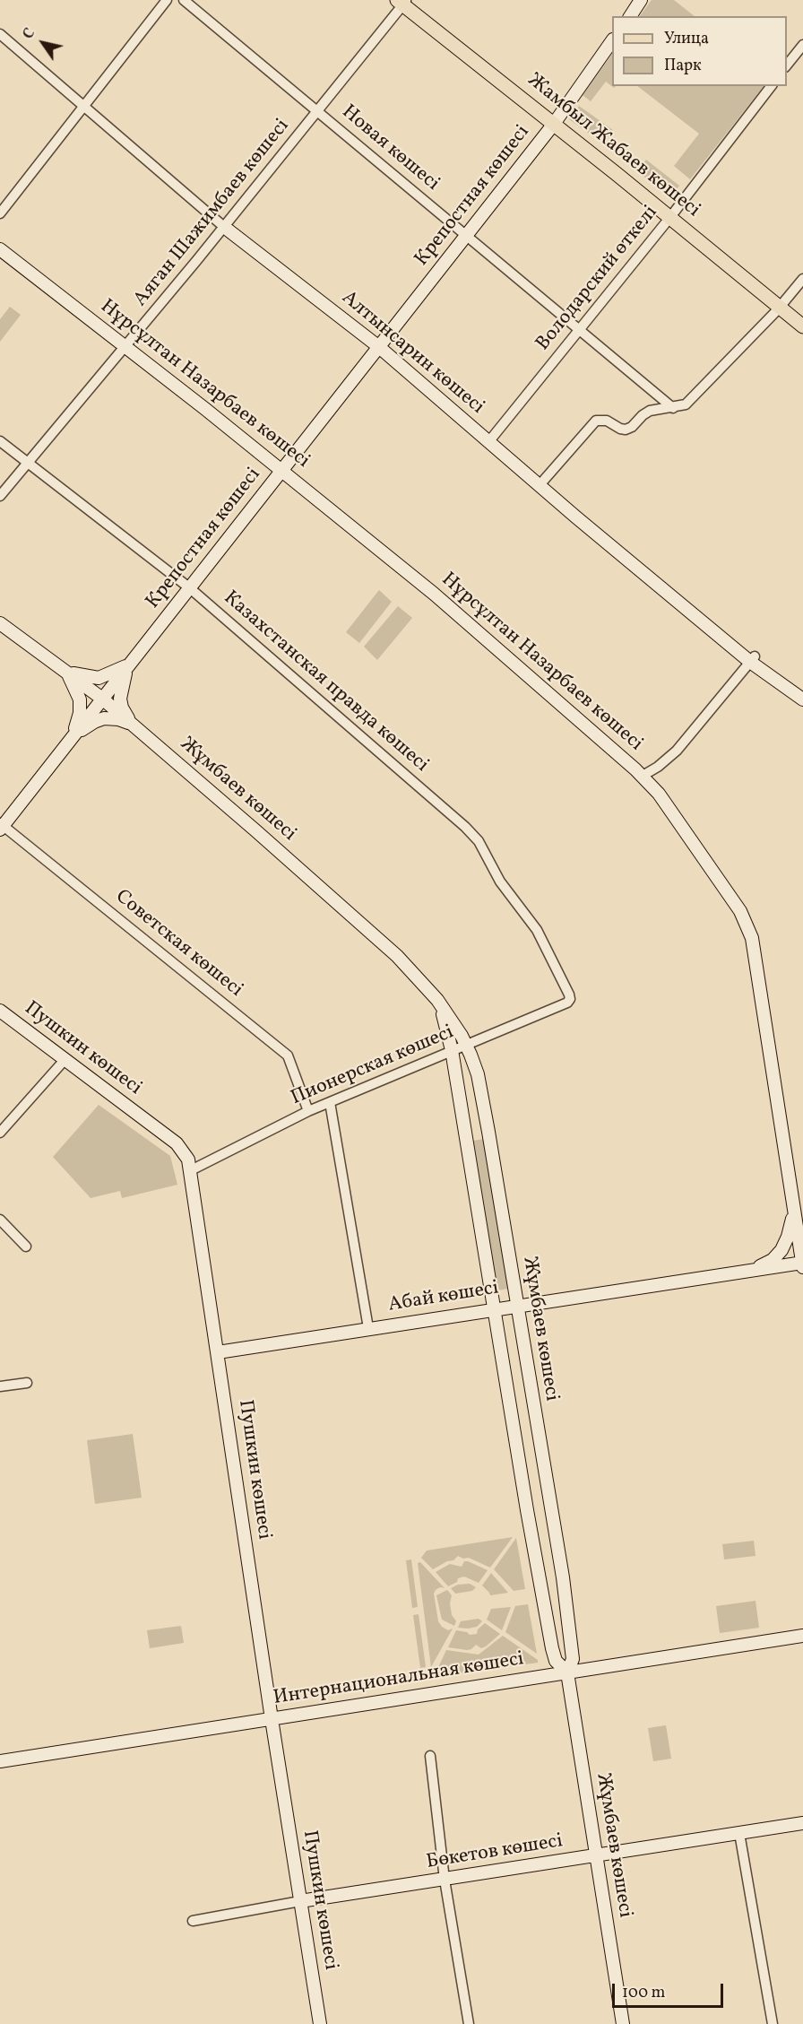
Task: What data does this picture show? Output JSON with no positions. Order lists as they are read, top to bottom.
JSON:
{
  "streets": {
    "main road": ["Жамбыл Жабаев көшесі"],
    "street": [
      "Новая көшесі",
      "Крепостная көшесі",
      "Аяган Шажимбаев көшесі",
      "Володарский өткелі",
      "Алтынсарин көшесі",
      "Нұрсұлтан Назарбаев көшесі",
      "Казахстанская правда көшесі",
      "Жұмбаев көшесі",
      "Советская көшесі",
      "Пушкин көшесі",
      "Пионерская көшесі",
      "Абай көшесі",
      "Интернациональная көшесі",
      "Бөкетов көшесі"
    ]
  },
  "crossings": [
    ["Жамбыл Жабаев көшесі", "Крепостная көшесі"],
    ["Жамбыл Жабаев көшесі", "Аяган Шажимбаев көшесі"],
    ["Жамбыл Жабаев көшесі", "Володарский өткелі"],
    ["Новая көшесі", "Крепостная көшесі"],
    ["Новая көшесі", "Аяган Шажимбаев көшесі"],
    ["Новая көшесі", "Володарский өткелі"],
    ["Крепостная көшесі", "Алтынсарин көшесі"],
    ["Крепостная көшесі", "Нұрсұлтан Назарбаев көшесі"],
    ["Крепостная көшесі", "Казахстанская правда көшесі"],
    ["Крепостная көшесі", "Жұмбаев көшесі"],
    ["Крепостная көшесі", "Советская көшесі"],
    ["Аяган Шажимбаев көшесі", "Алтынсарин көшесі"],
    ["Аяган Шажимбаев көшесі", "Нұрсұлтан Назарбаев көшесі"],
    ["Аяган Шажимбаев көшесі", "Казахстанская правда көшесі"],
    ["Володарский өткелі", "Алтынсарин көшесі"],
    ["Нұрсұлтан Назарбаев көшесі", "Абай көшесі"],
    ["Казахстанская правда көшесі", "Пионерская көшесі"],
    ["Жұмбаев көшесі", "Пионерская көшесі"],
    ["Жұмбаев көшесі", "Абай көшесі"],
    ["Жұмбаев көшесі", "Интернациональная көшесі"],
    ["Жұмбаев көшесі", "Бөкетов көшесі"],
    ["Советская көшесі", "Пионерская көшесі"],
    ["Пушкин көшесі", "Пионерская көшесі"],
    ["Пушкин көшесі", "Абай көшесі"],
    ["Пушкин көшесі", "Интернациональная көшесі"],
    ["Пушкин көшесі", "Бөкетов көшесі"]
  ],
  "legend": ["Улица", "Парк"],
  "scale_bar": "100 m",
  "north": "top left"
}
